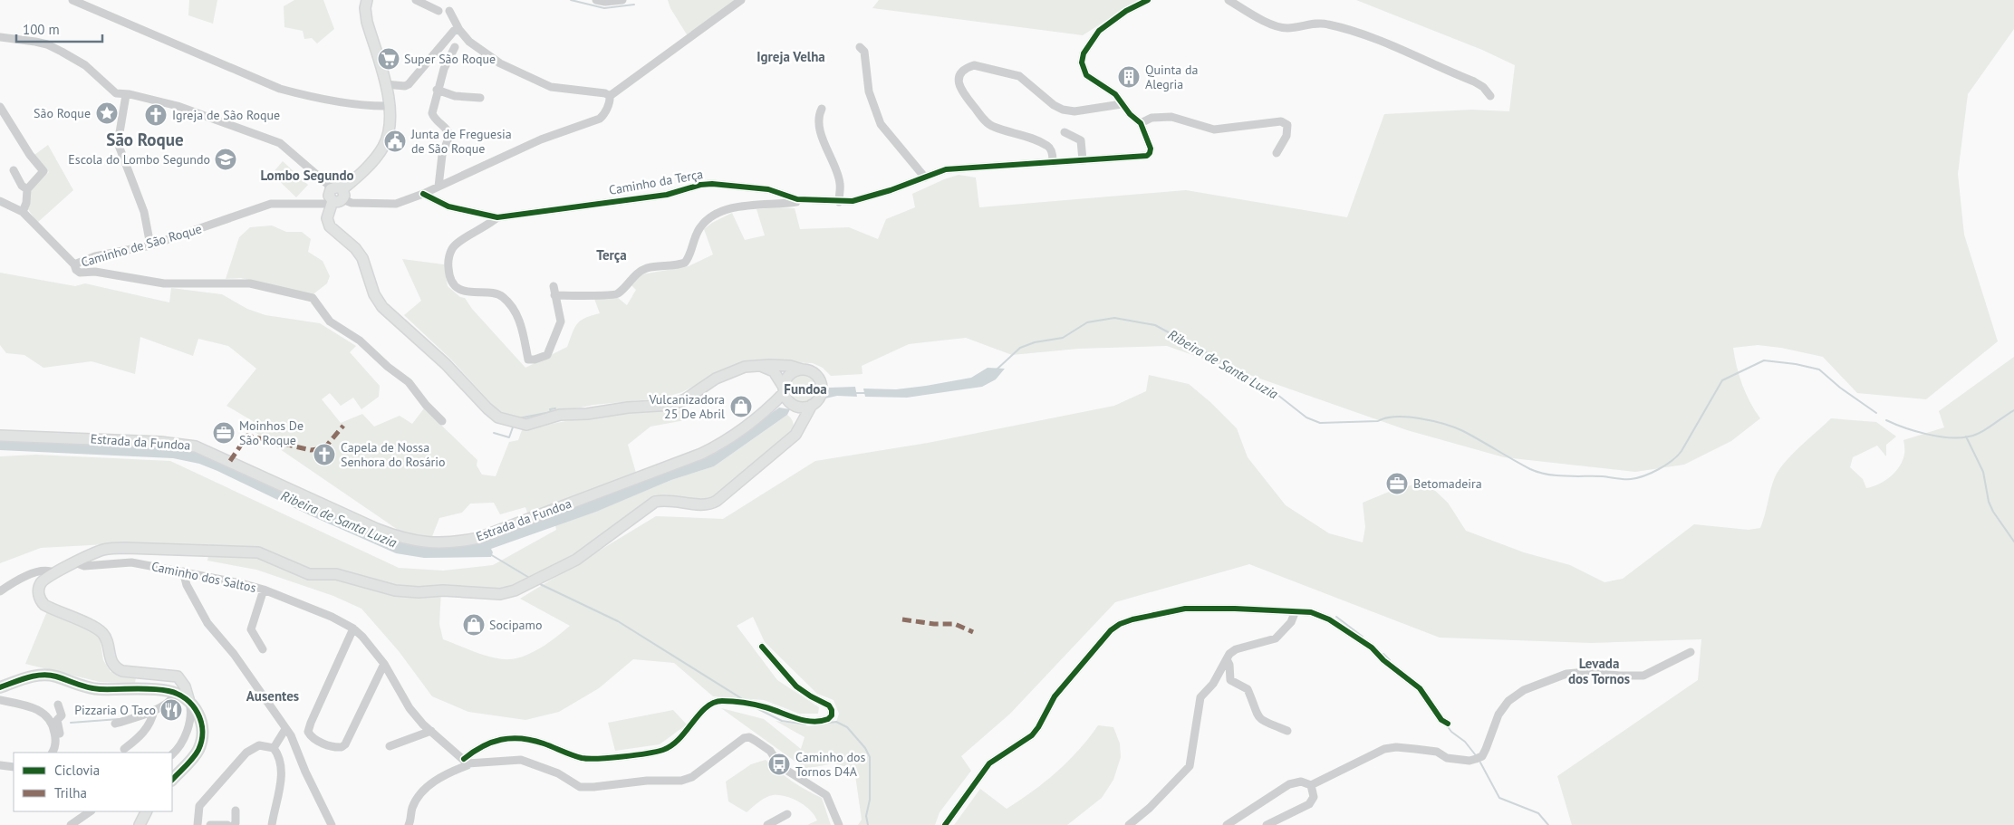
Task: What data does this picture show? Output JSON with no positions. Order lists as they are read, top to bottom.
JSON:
{
  "streets": {
    "main road": ["Estrada da Fundoa"],
    "street": ["Caminho da Terça", "Caminho de São Roque", "Caminho dos Saltos"]
  },
  "crossings": [
    ["Caminho da Terça", "Caminho de São Roque"]
  ],
  "districts": [
    "Igreja Velha",
    "São Roque",
    "Lombo Segundo",
    "Terça",
    "Fundoa",
    "Levada dos Tornos",
    "Ausentes"
  ],
  "water": ["Ribeira de Santa Luzia"],
  "places": {
    "supermarket": ["Super São Roque"],
    "building": ["Quinta da Alegria"],
    "place": ["São Roque"],
    "church": ["Igreja de São Roque", "Capela de Nossa Senhora do Rosário"],
    "public building": ["Junta de Freguesia de São Roque"],
    "school or university": ["Escola do Lombo Segundo"],
    "shop": ["Vulcanizadora 25 De Abril", "Socipamo"],
    "office": ["Moinhos De São Roque", "Betomadeira"],
    "restaurant": ["Pizzaria O Taco"],
    "bus stop": ["Caminho dos Tornos D4A"]
  },
  "legend": ["Ciclovia", "Trilha"],
  "scale_bar": "100 m"
}
